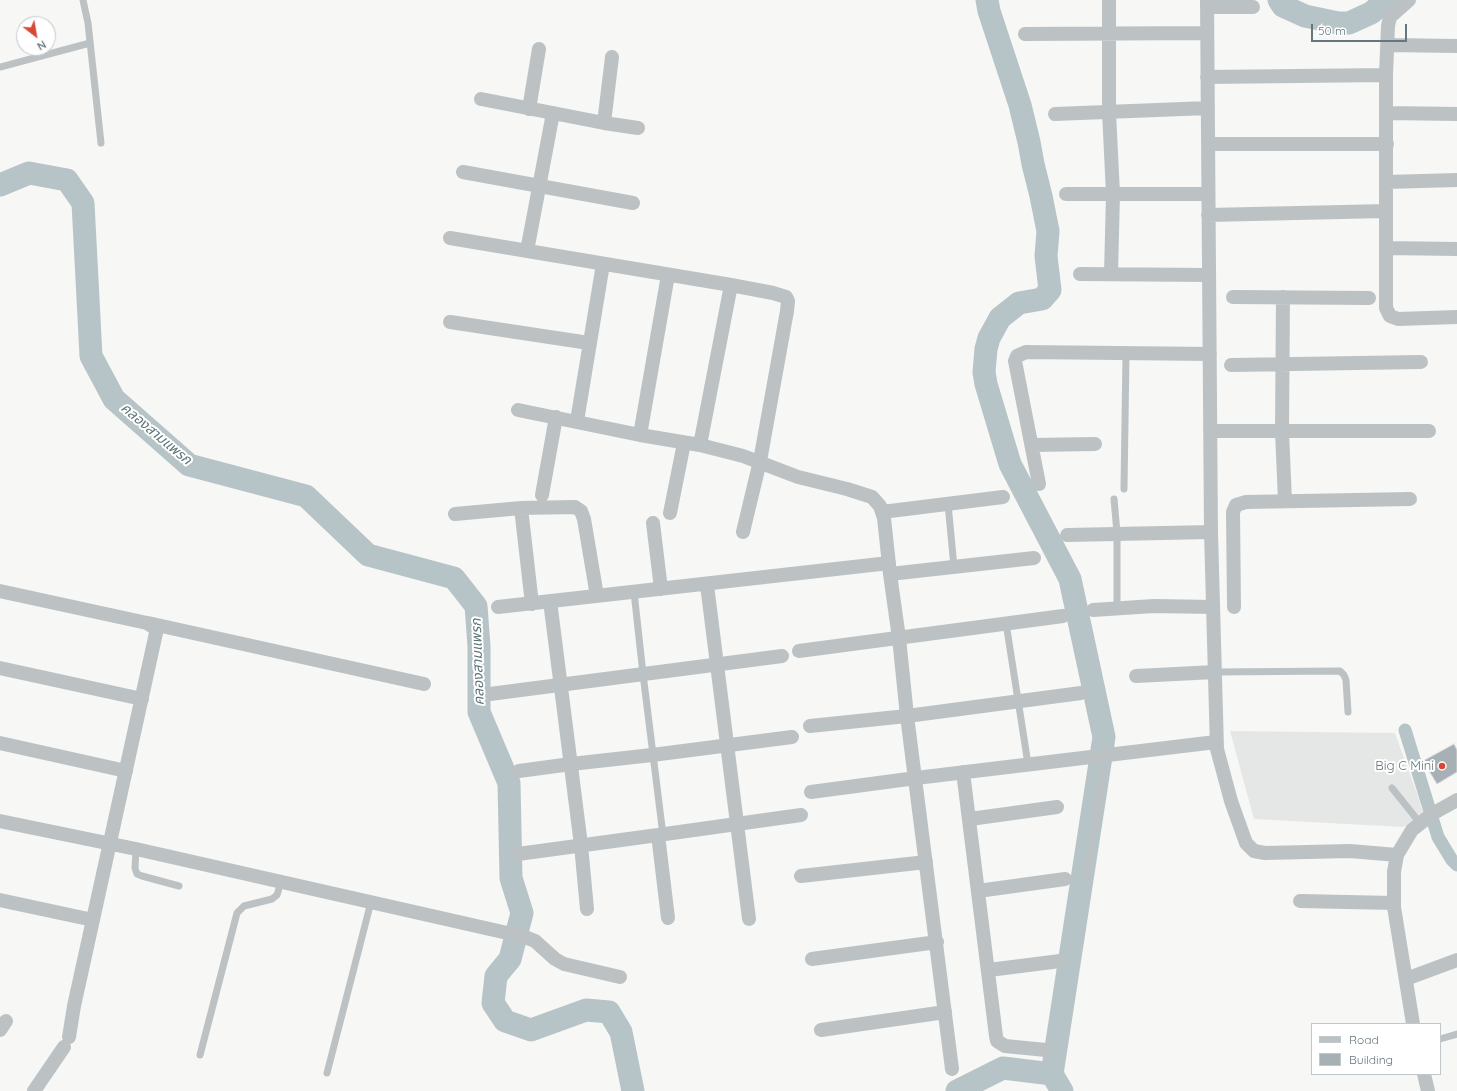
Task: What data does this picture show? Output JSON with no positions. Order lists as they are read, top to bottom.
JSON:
{
  "water": ["คลองสามแพรก"],
  "places": ["Big C Mini"],
  "legend": ["Road", "Building"],
  "scale_bar": "50 m",
  "north": "bottom right"
}
